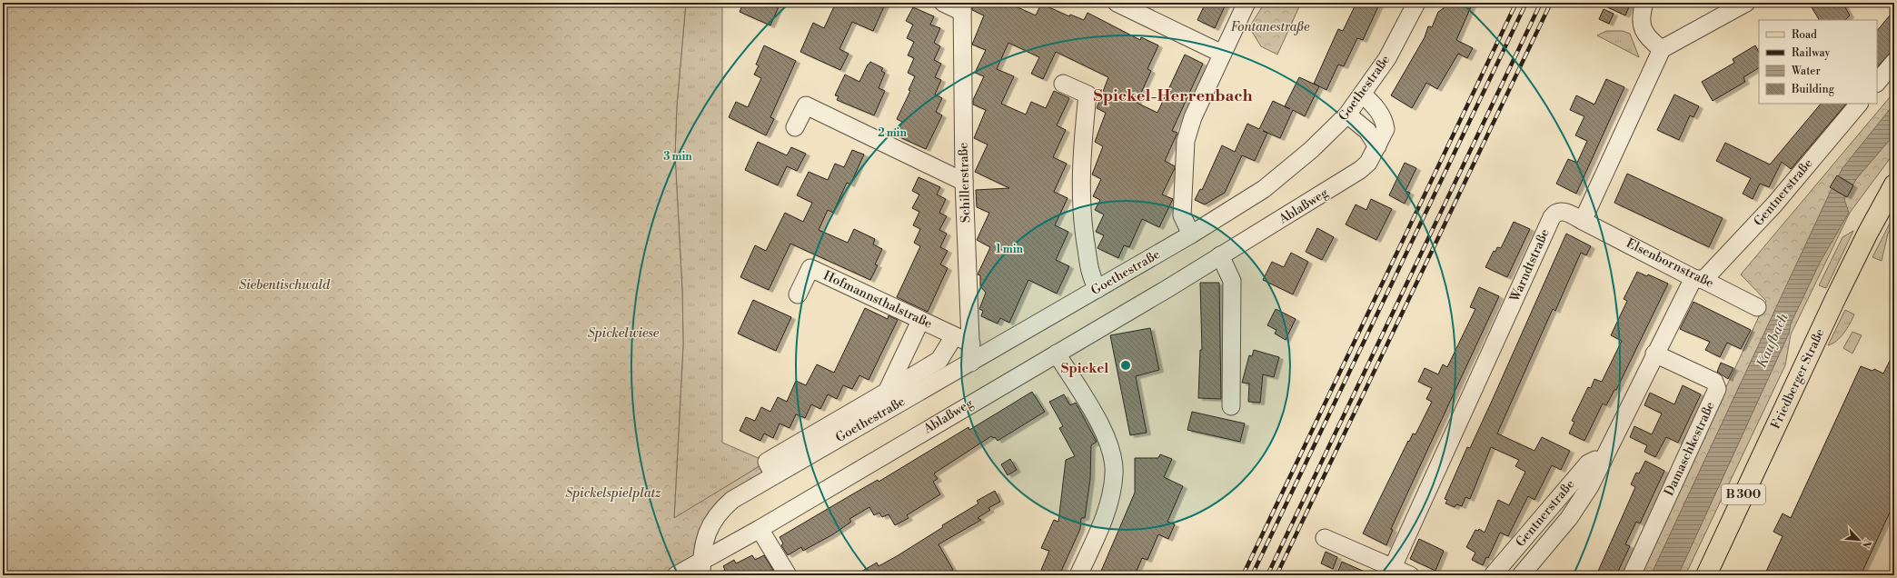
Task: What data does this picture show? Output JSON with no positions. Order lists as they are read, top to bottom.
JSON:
{
  "streets": {
    "main road": ["Friedberger Straße", "B 300"],
    "street": [
      "Goethestraße",
      "Schillerstraße",
      "Gentnerstraße",
      "Ablaßweg",
      "Elsenbornstraße",
      "Warndtstraße",
      "Hofmannsthalstraße",
      "Damaschkestraße"
    ]
  },
  "crossings": [
    ["Goethestraße", "Schillerstraße"],
    ["Goethestraße", "Ablaßweg"],
    ["Goethestraße", "Hofmannsthalstraße"],
    ["Schillerstraße", "Hofmannsthalstraße"],
    ["Gentnerstraße", "Elsenbornstraße"],
    ["Gentnerstraße", "Damaschkestraße"],
    ["Elsenbornstraße", "Warndtstraße"]
  ],
  "districts": ["Spickel-Herrenbach", "Spickel"],
  "water": ["Kaufbach"],
  "parks": [
    "Fontanestraße",
    "Siebentischwald",
    "Spickelwiese",
    "Spickelspielplatz"
  ],
  "legend": [
    "Road",
    "Railway",
    "Water",
    "Building"
  ],
  "north": "bottom right",
  "rings": ["2 min", "3 min", "1 min"]
}
